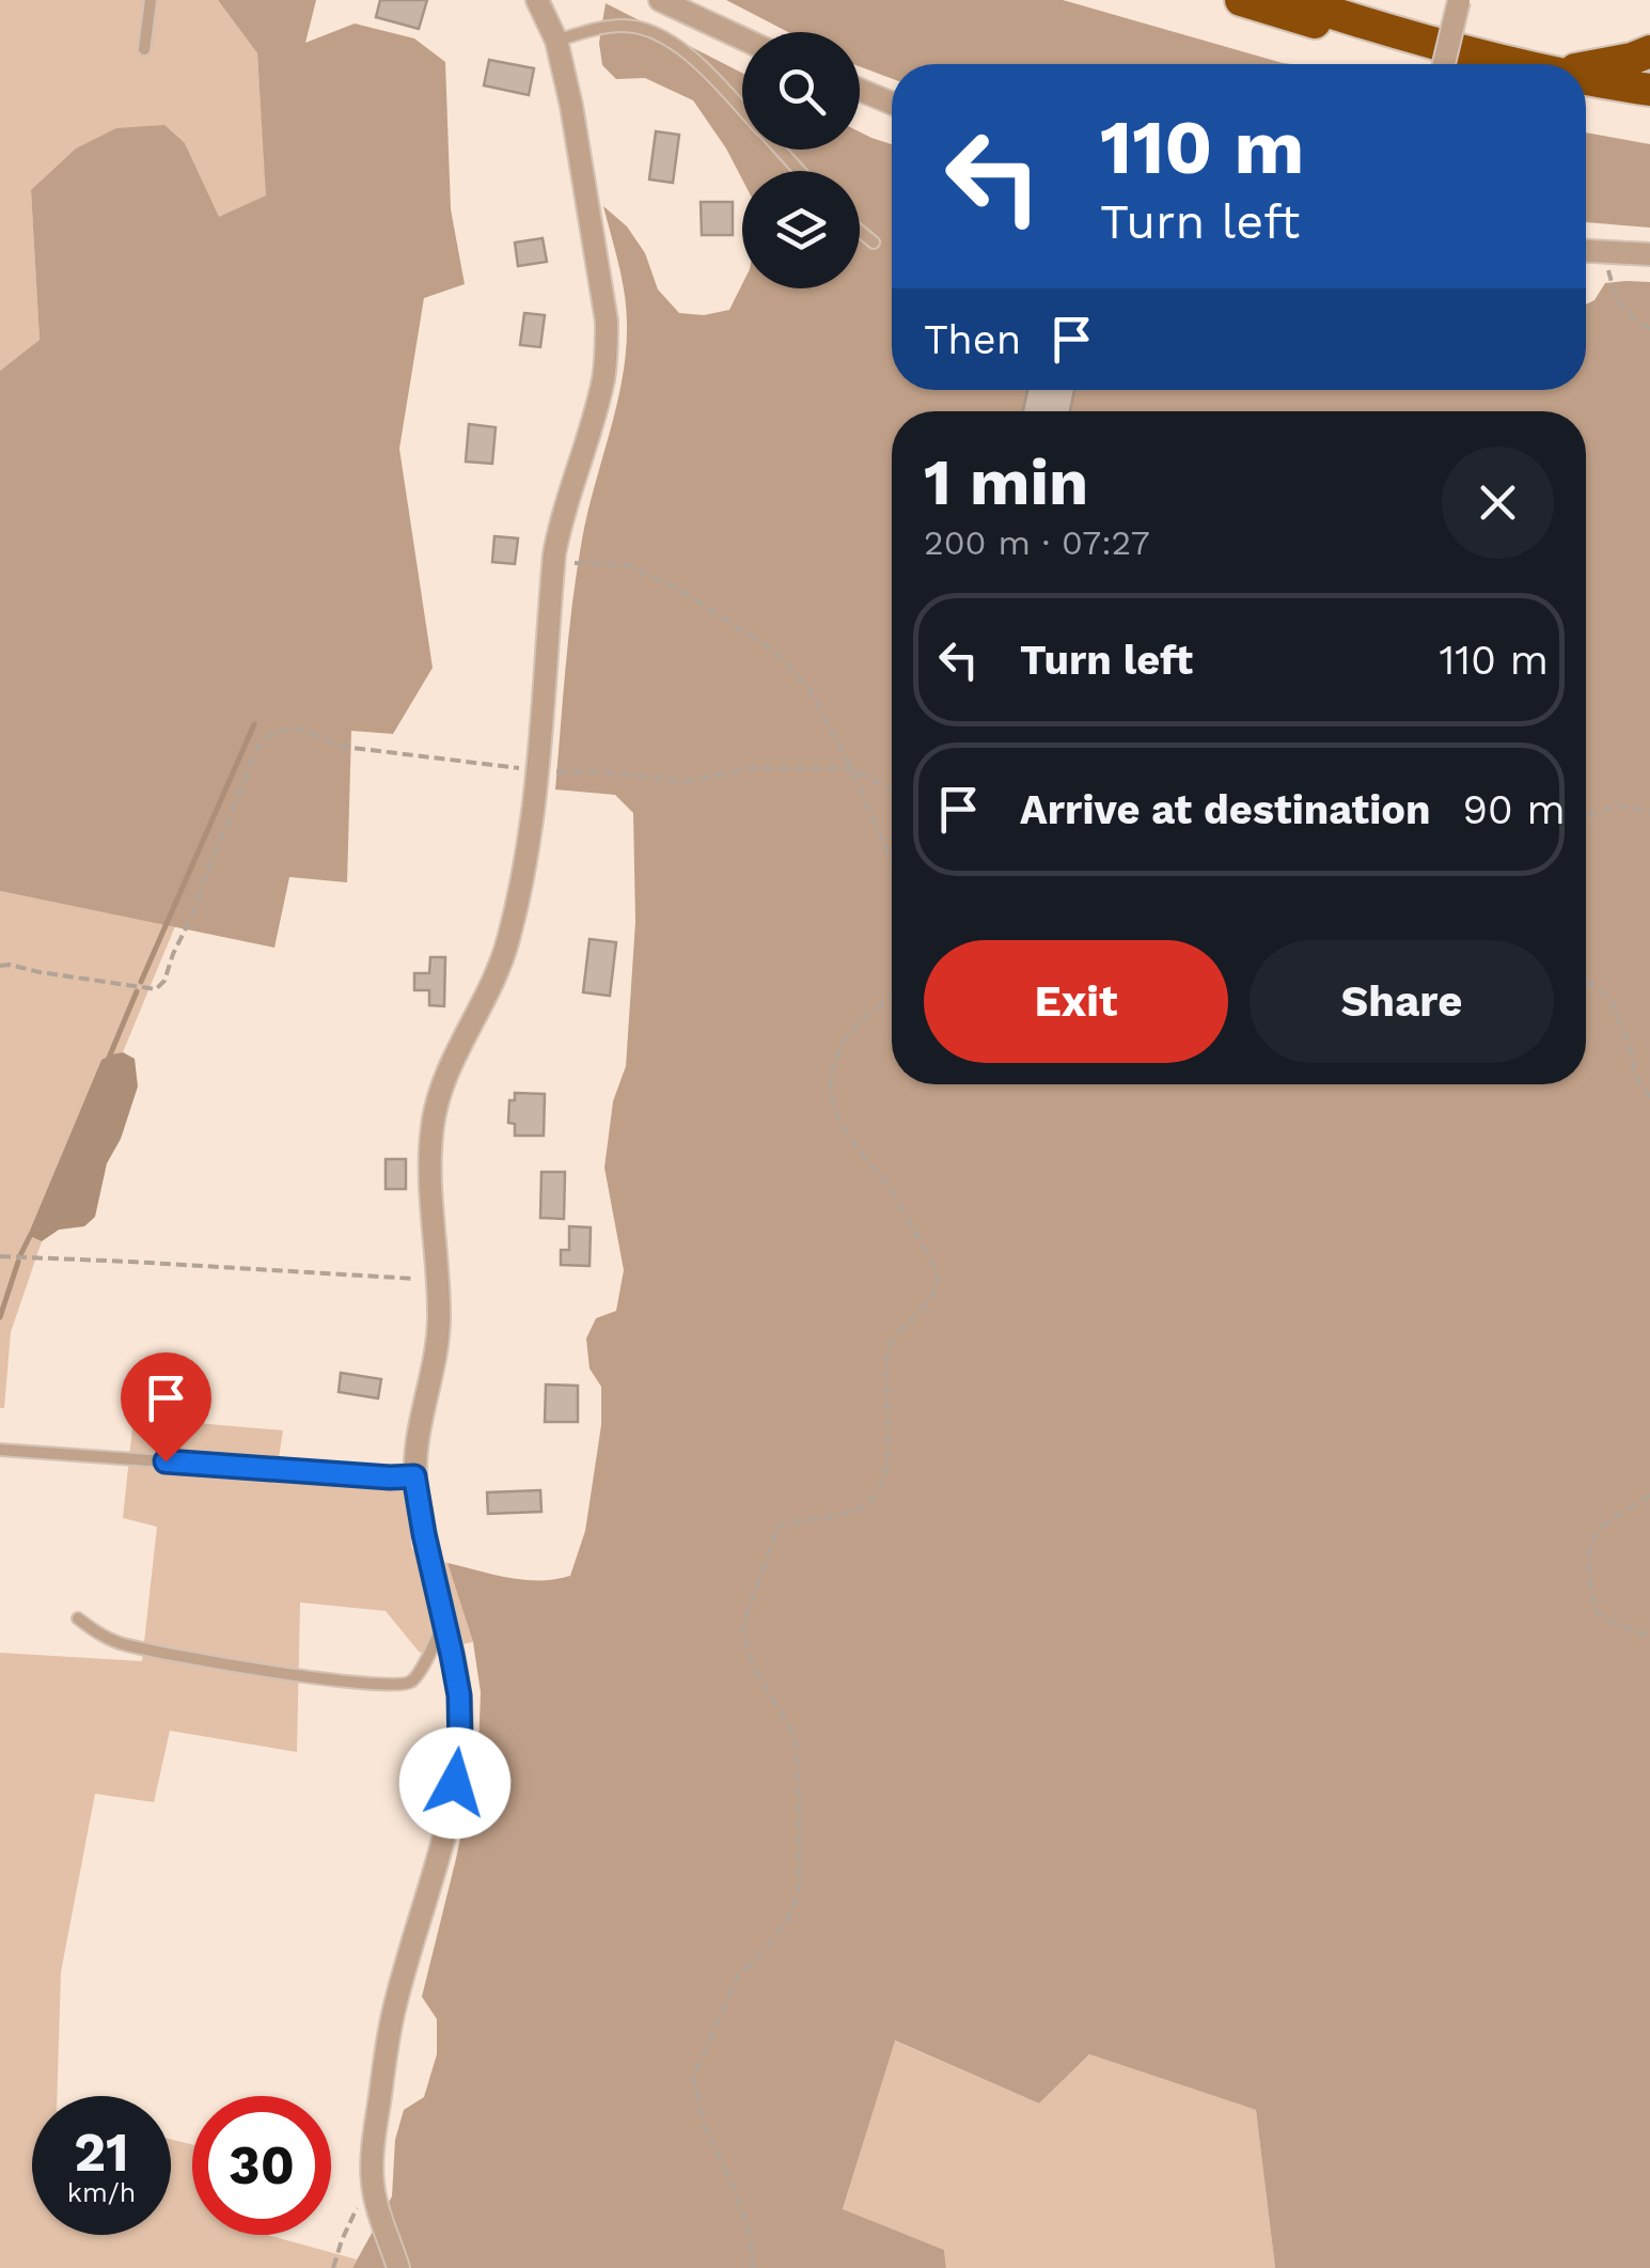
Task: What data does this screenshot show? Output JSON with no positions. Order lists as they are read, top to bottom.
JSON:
{
  "page": {
    "turn": ["110 m", "Turn left"],
    "then": "Then",
    "heading": ["1 min", "200 m · 07:27"],
    "list": [
      {
        "name": "Turn left",
        "value": "110 m"
      },
      {
        "name": "Arrive at destination",
        "value": "90 m"
      }
    ],
    "buttons": ["Exit", "Share"],
    "speed": "21 km/h",
    "limit": "30"
  }
}
